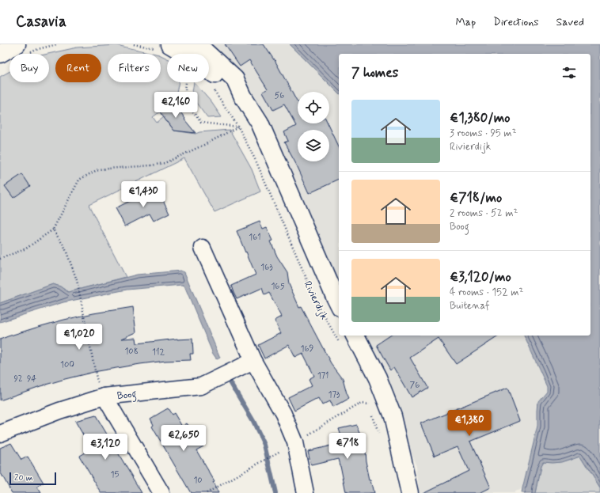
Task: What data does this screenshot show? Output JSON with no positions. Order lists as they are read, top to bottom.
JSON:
{
  "streets": {
    "street": ["Rivierdijk", "Boog"]
  },
  "house_numbers": [
    "56",
    "161",
    "163",
    "165",
    "169",
    "108",
    "112",
    "100",
    "171",
    "92",
    "94",
    "76",
    "173",
    "15",
    "10"
  ],
  "scale_bar": "20 m",
  "page": {
    "header": "Casavia",
    "nav": ["Map", "Directions", "Saved"],
    "chip": [
      "Buy",
      "Rent",
      "Filters",
      "New"
    ],
    "heading": "7 homes",
    "price": [
      "€2,160",
      "€1,430",
      "€1,020",
      "€1,380",
      "€2,650",
      "€718",
      "€3,120"
    ],
    "list": [
      {
        "name": "€1,380/mo",
        "note": "3 rooms · 95 m² · Rivierdijk"
      },
      {
        "name": "€718/mo",
        "note": "2 rooms · 52 m² · Boog"
      },
      {
        "name": "€3,120/mo",
        "note": "4 rooms · 152 m² · Buitenaf"
      }
    ],
    "scale": "20 m"
  }
}
